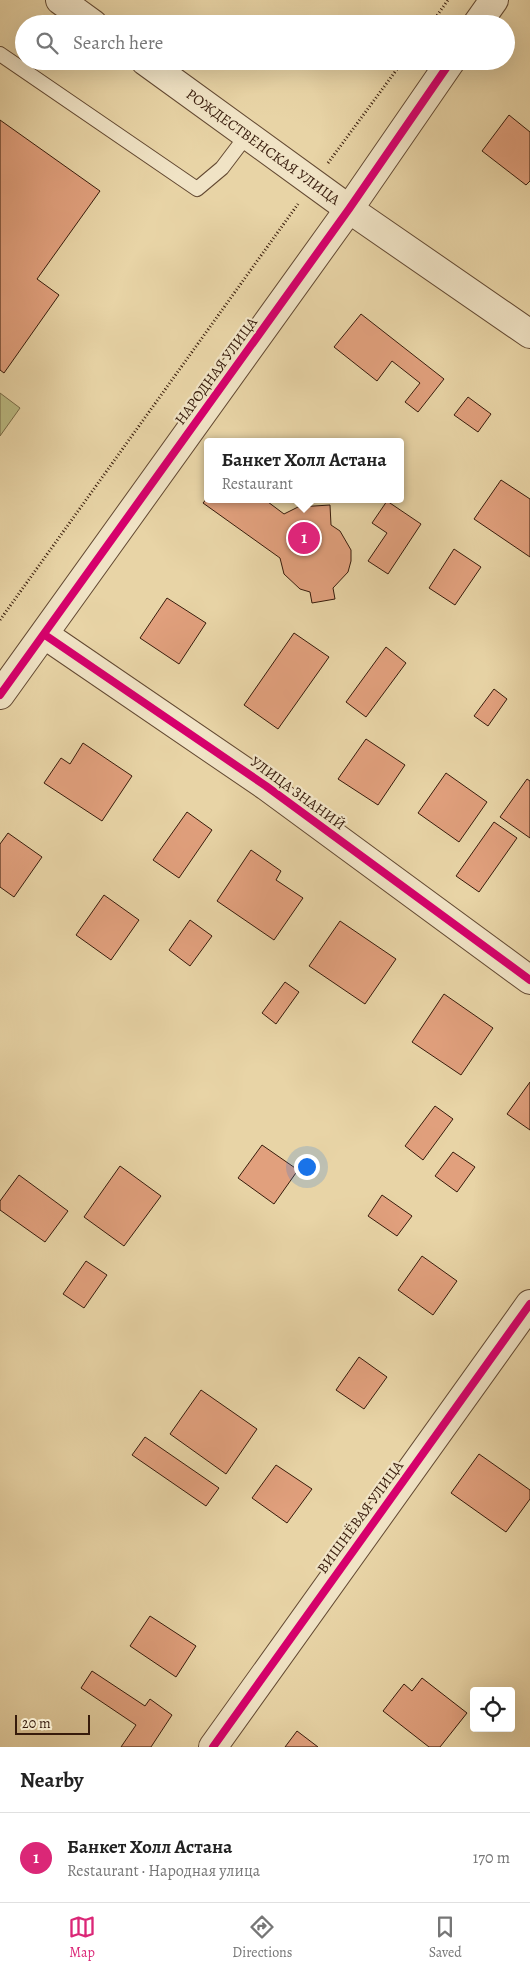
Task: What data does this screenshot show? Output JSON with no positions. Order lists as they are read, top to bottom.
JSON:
{
  "streets": {
    "street": [
      "РОЖДЕСТВЕНСКАЯ УЛИЦА",
      "НАРОДНАЯ УЛИЦА",
      "УЛИЦА ЗНАНИЙ",
      "ВИШНЁВАЯ УЛИЦА"
    ]
  },
  "crossings": [
    ["РОЖДЕСТВЕНСКАЯ УЛИЦА", "НАРОДНАЯ УЛИЦА"],
    ["НАРОДНАЯ УЛИЦА", "УЛИЦА ЗНАНИЙ"]
  ],
  "scale_bar": "20 m",
  "page": {
    "search": "Search here",
    "popup": ["Банкет Холл Астана", "Restaurant"],
    "pins": "1",
    "scale": "20 m",
    "heading": "Nearby",
    "list": [
      {
        "mark": "1",
        "name": "Банкет Холл Астана",
        "note": "Restaurant · Народная улица",
        "value": "170 m"
      }
    ],
    "nav": ["Map", "Directions", "Saved"]
  }
}
